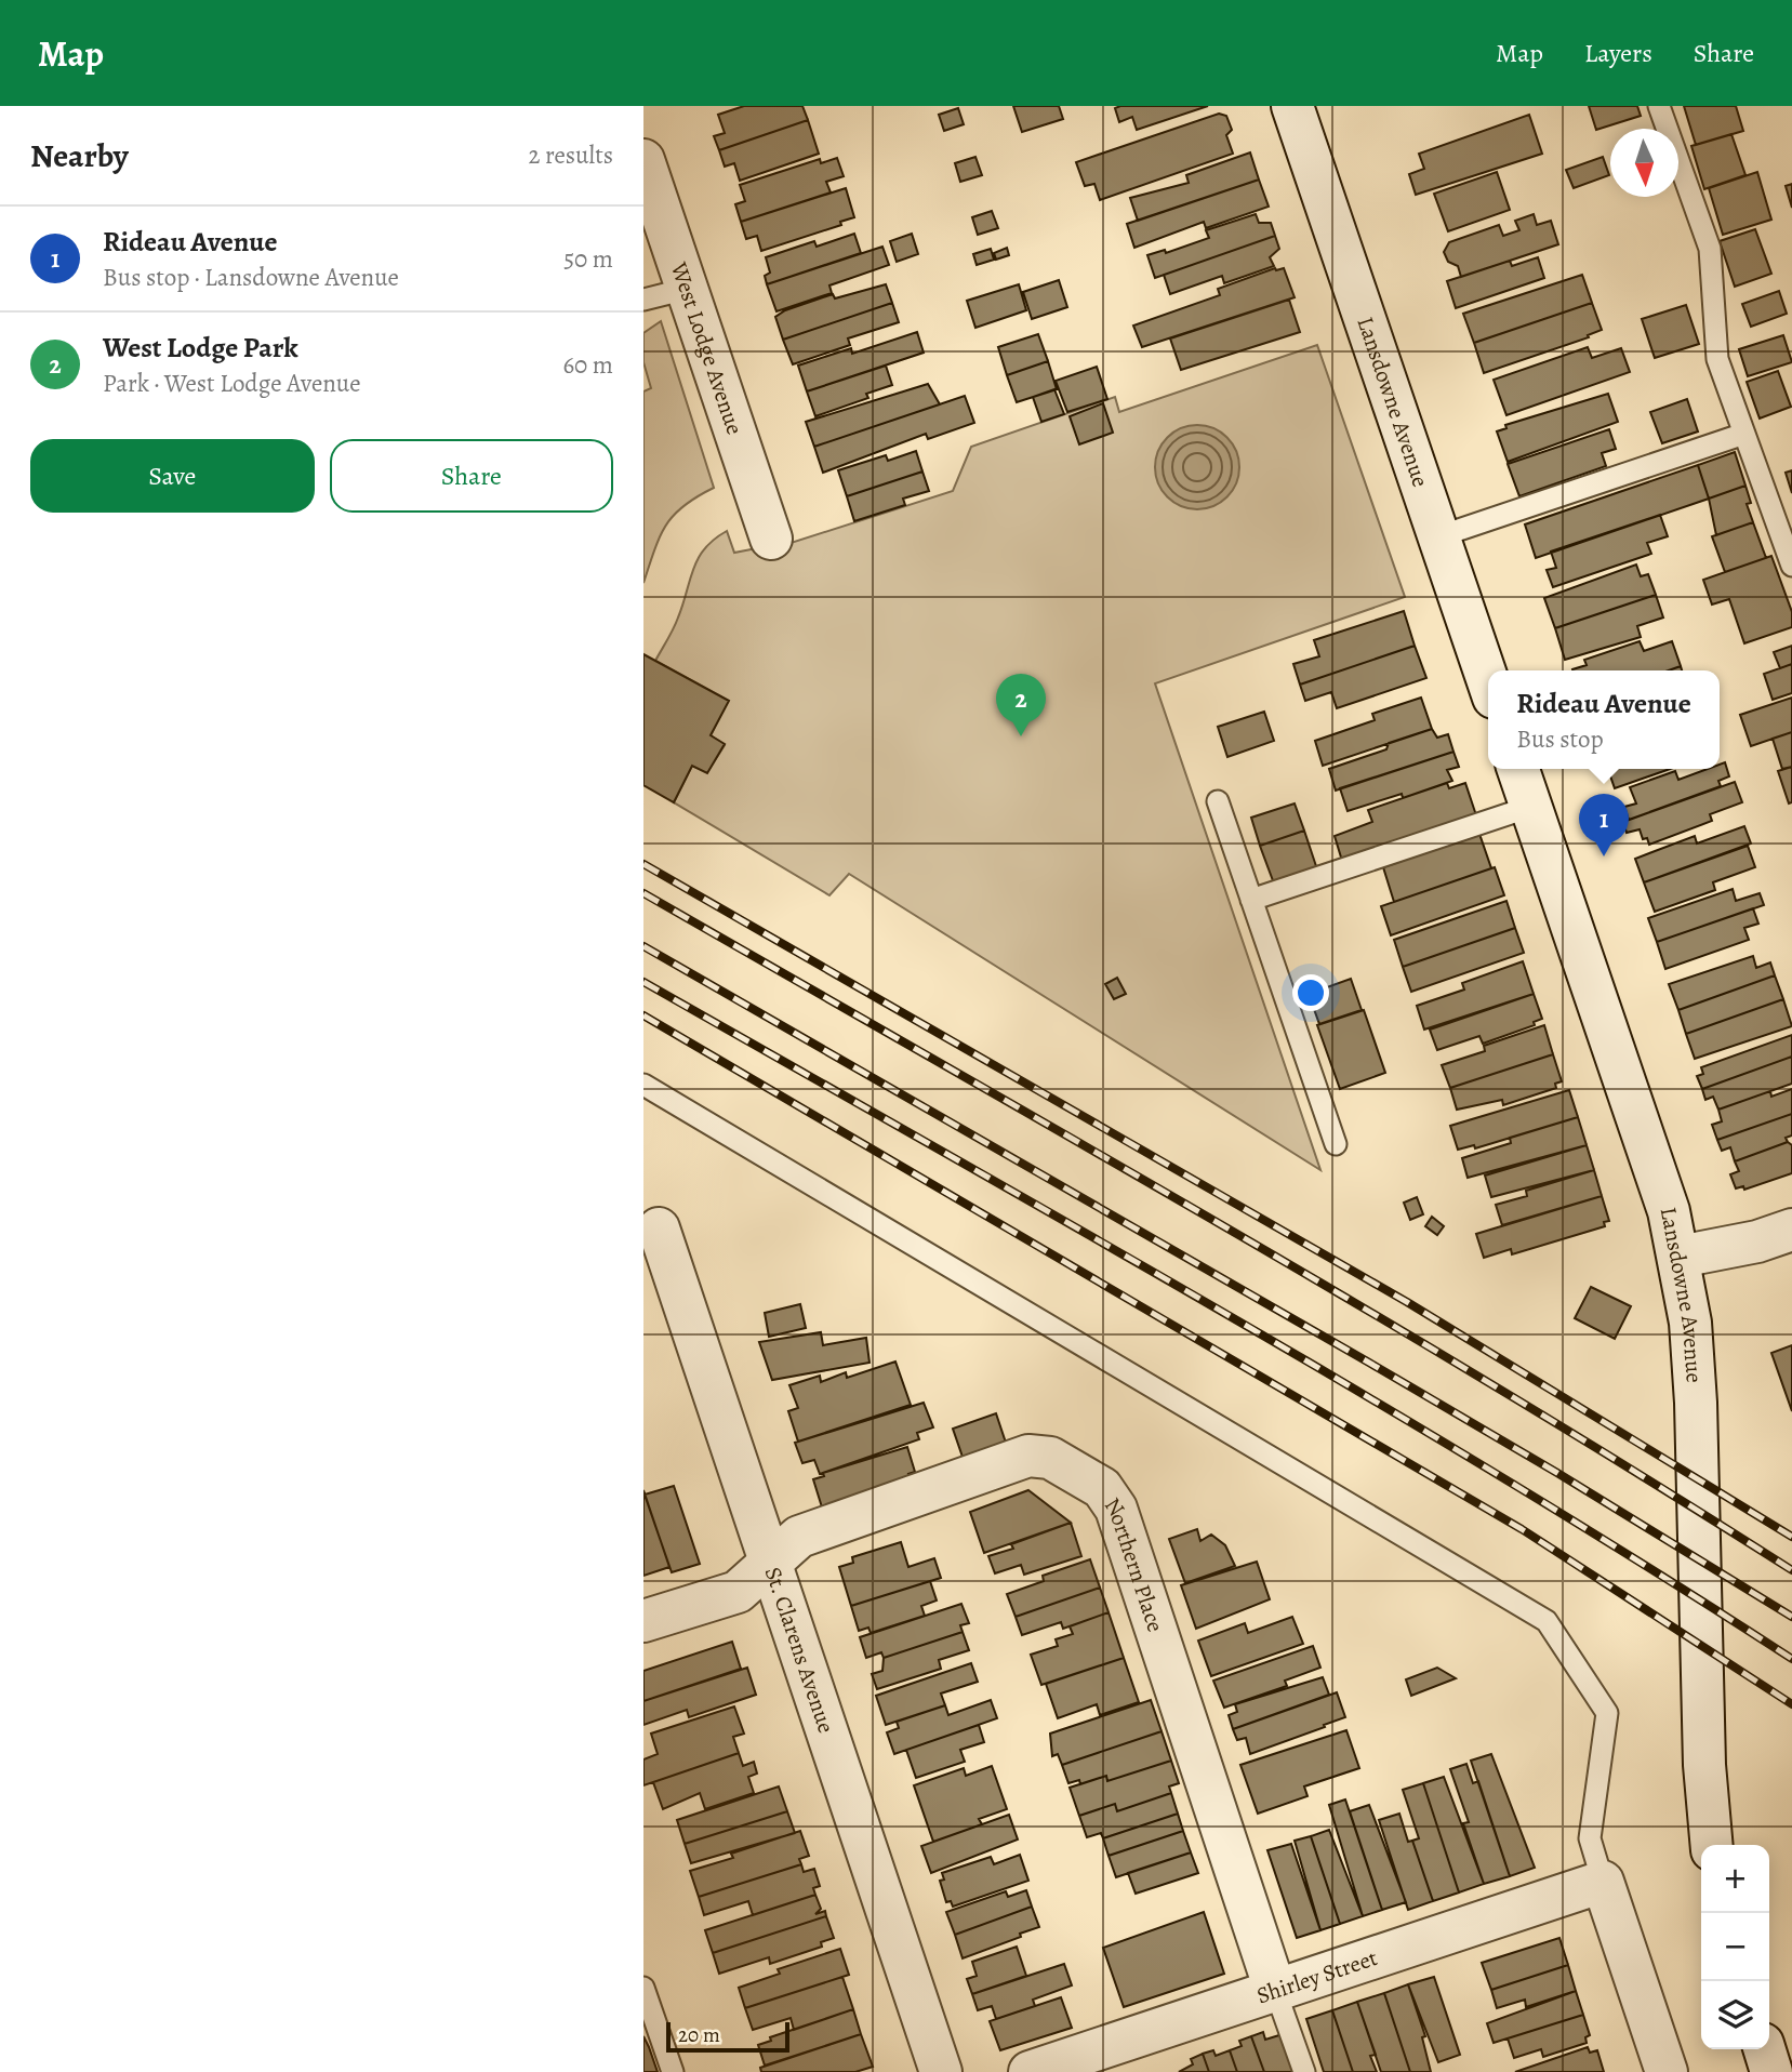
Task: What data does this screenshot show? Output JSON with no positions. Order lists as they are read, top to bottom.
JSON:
{
  "streets": {
    "street": [
      "West Lodge Avenue",
      "Lansdowne Avenue",
      "Northern Place",
      "St. Clarens Avenue",
      "Shirley Street"
    ]
  },
  "crossings": [
    ["Northern Place", "St. Clarens Avenue"],
    ["Northern Place", "Shirley Street"]
  ],
  "scale_bar": "20 m",
  "north": "bottom",
  "page": {
    "header": "Map",
    "nav": ["Map", "Layers", "Share"],
    "heading": ["Nearby", "2 results"],
    "list": [
      {
        "mark": "1",
        "name": "Rideau Avenue",
        "note": "Bus stop · Lansdowne Avenue",
        "value": "50 m"
      },
      {
        "mark": "2",
        "name": "West Lodge Park",
        "note": "Park · West Lodge Avenue",
        "value": "60 m"
      }
    ],
    "buttons": ["Save", "Share"],
    "popup": ["Rideau Avenue", "Bus stop"],
    "pins": ["2", "1"],
    "map_buttons": ["+", "−"],
    "scale": "20 m"
  }
}
